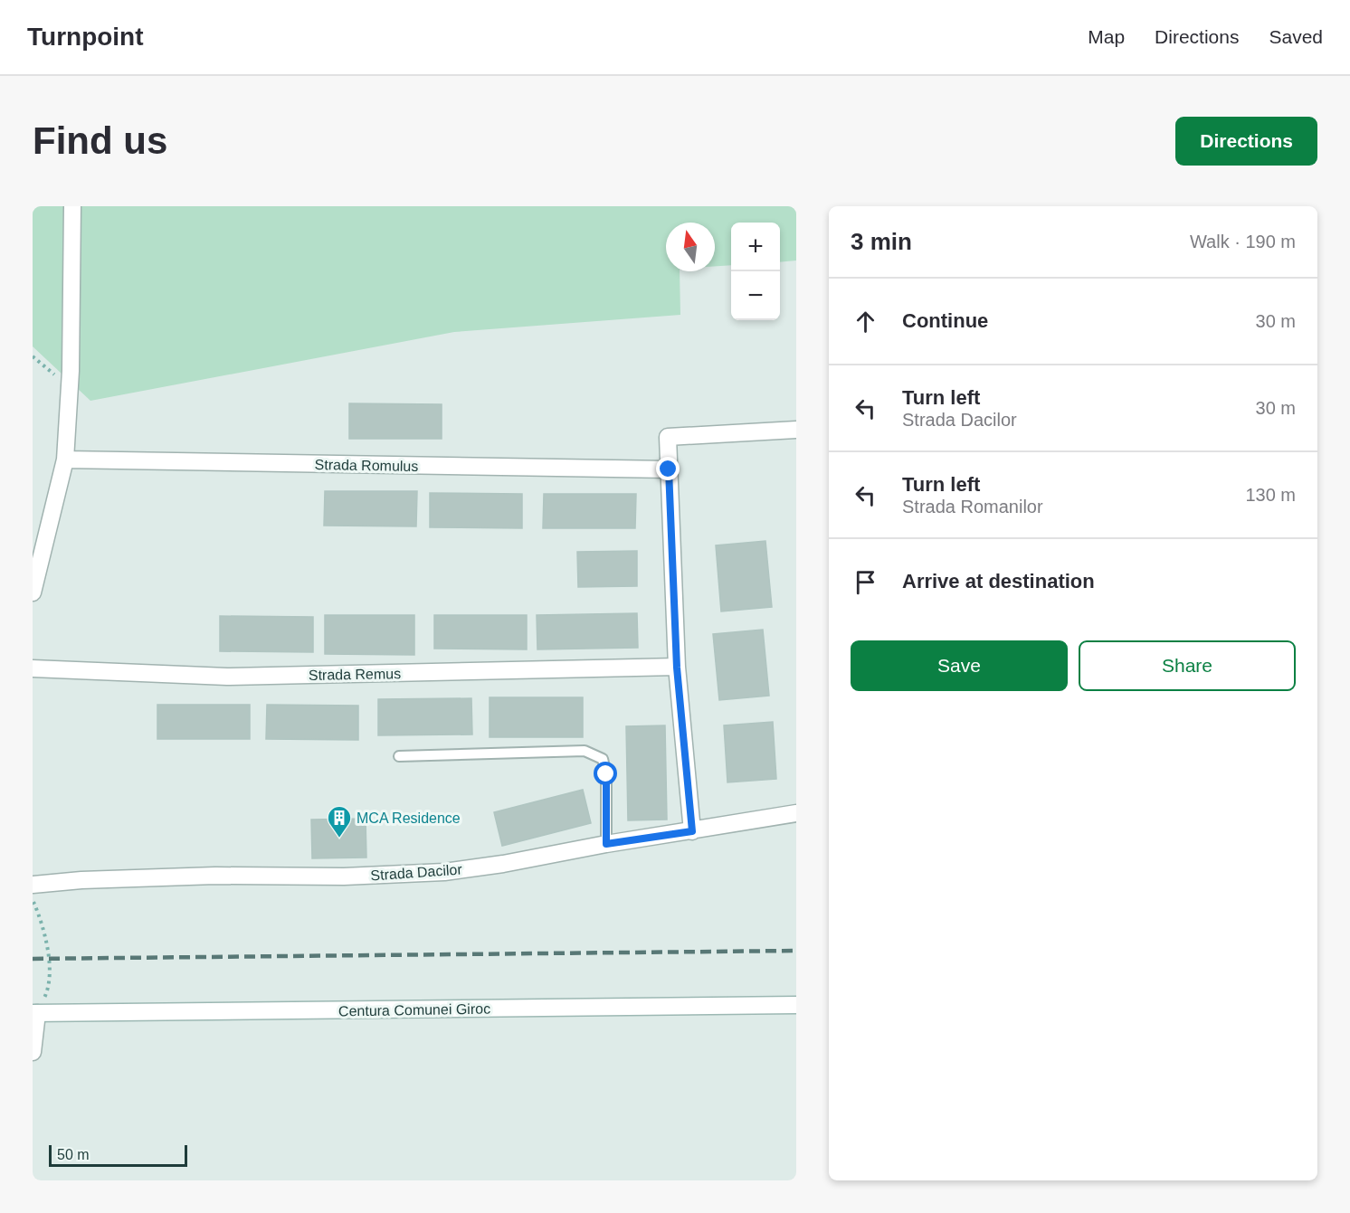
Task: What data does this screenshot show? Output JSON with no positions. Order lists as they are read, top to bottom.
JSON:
{
  "streets": {
    "street": [
      "Strada Romulus",
      "Strada Remus",
      "Strada Dacilor",
      "Centura Comunei Giroc"
    ]
  },
  "places": {
    "building": ["MCA Residence"]
  },
  "scale_bar": "50 m",
  "north": "top",
  "page": {
    "header": "Turnpoint",
    "nav": ["Map", "Directions", "Saved"],
    "buttons": [
      "Directions",
      ["Save", "Share"]
    ],
    "title": "Find us",
    "heading": ["3 min", "Walk · 190 m"],
    "map_buttons": ["+", "−"],
    "list": [
      ["Continue", "30 m"],
      ["Turn left", "Strada Dacilor", "30 m"],
      ["Turn left", "Strada Romanilor", "130 m"],
      "Arrive at destination"
    ],
    "scale": "50 m"
  }
}
